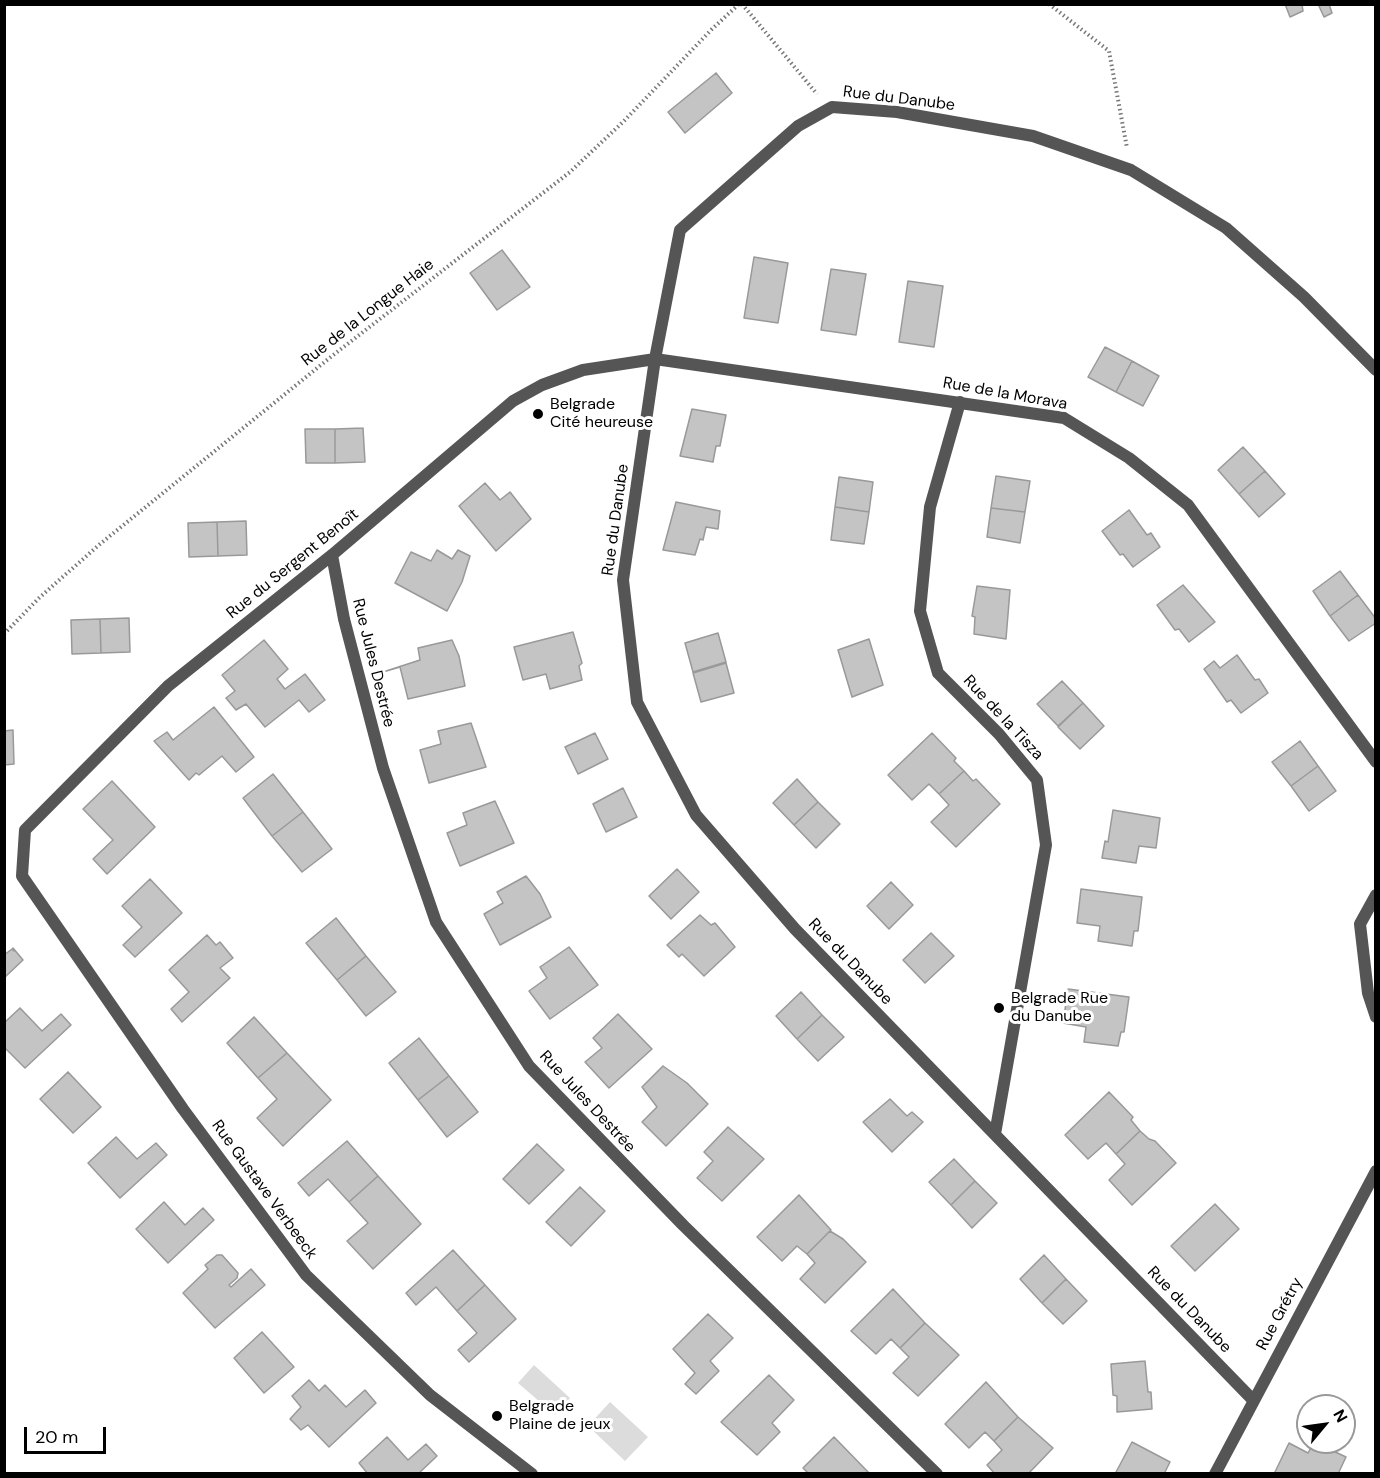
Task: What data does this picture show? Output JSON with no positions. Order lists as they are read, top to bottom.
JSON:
{
  "streets": {
    "street": [
      "Rue du Danube",
      "Rue de la Morava",
      "Rue du Sergent Benoît",
      "Rue Jules Destrée",
      "Rue de la Tisza",
      "Rue Gustave Verbeeck",
      "Rue Grétry"
    ],
    "path": ["Rue de la Longue Haie"]
  },
  "crossings": [
    ["Rue du Danube", "Rue de la Morava"],
    ["Rue du Danube", "Rue du Sergent Benoît"],
    ["Rue du Danube", "Rue de la Tisza"],
    ["Rue du Danube", "Rue Grétry"],
    ["Rue de la Morava", "Rue du Sergent Benoît"],
    ["Rue de la Morava", "Rue de la Tisza"],
    ["Rue du Sergent Benoît", "Rue Jules Destrée"],
    ["Rue du Sergent Benoît", "Rue Gustave Verbeeck"]
  ],
  "places": ["Belgrade Cité heureuse", "Belgrade Rue du Danube", "Belgrade Plaine de jeux"],
  "scale_bar": "20 m",
  "north": "top right"
}
